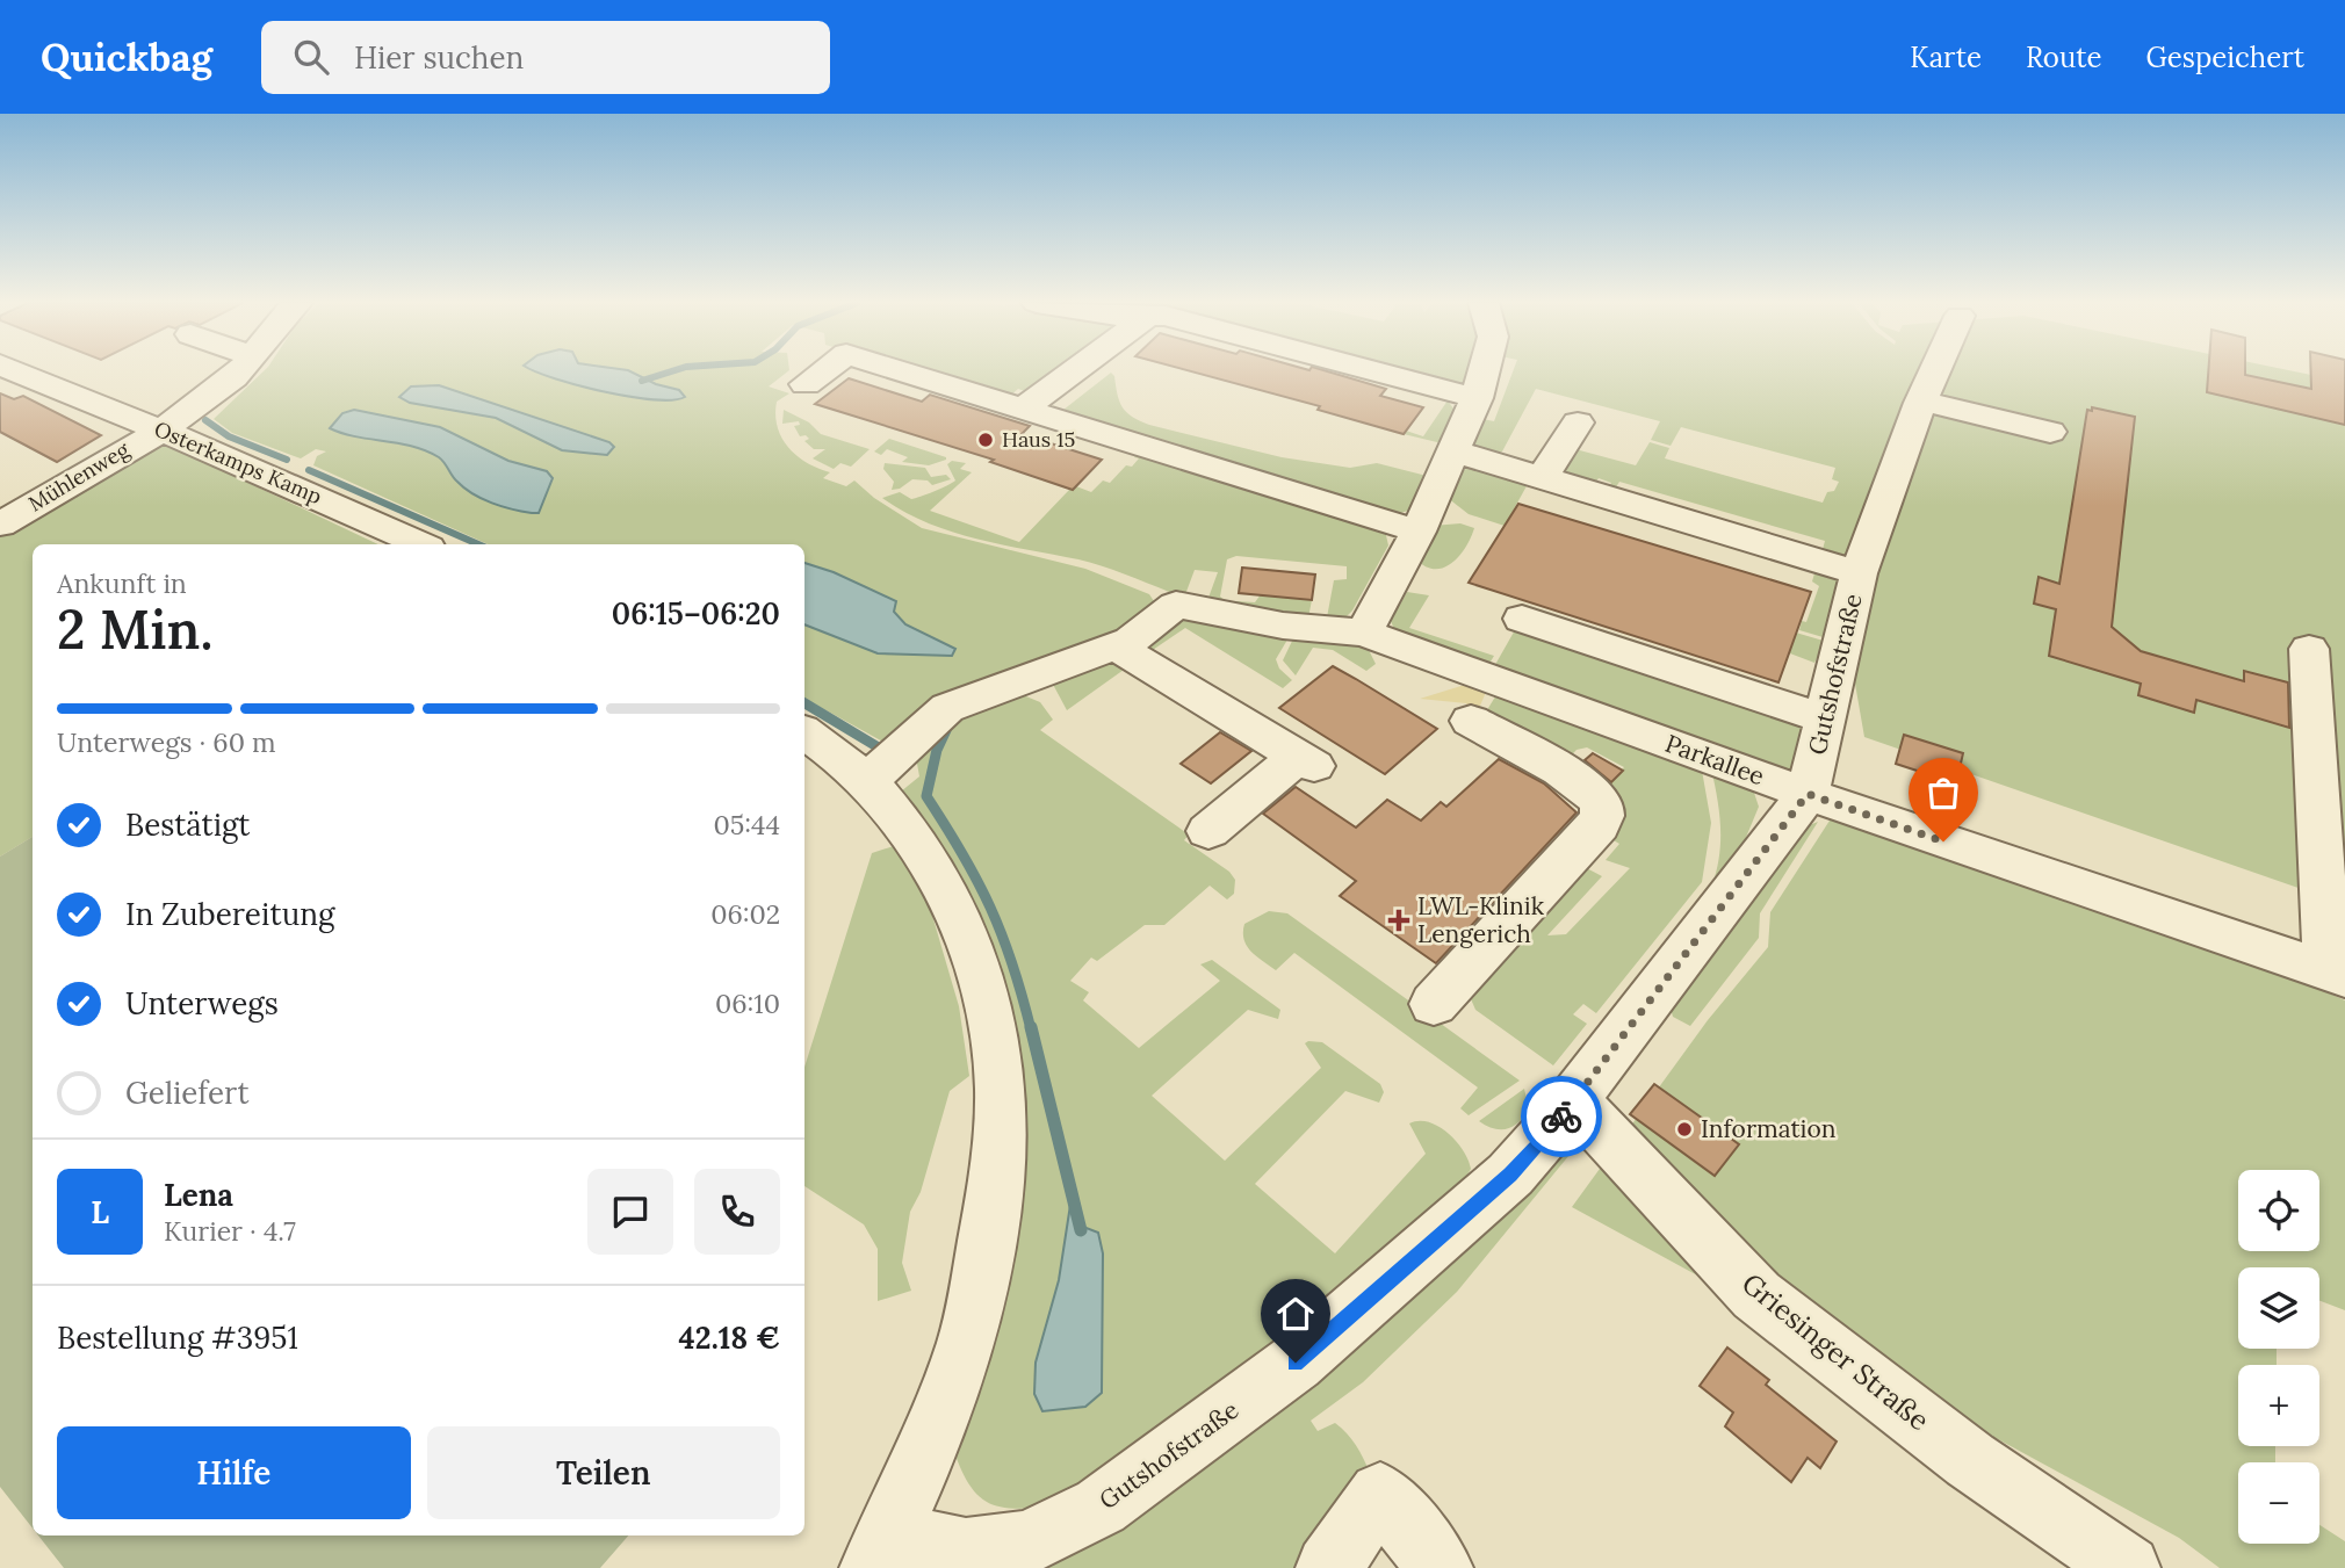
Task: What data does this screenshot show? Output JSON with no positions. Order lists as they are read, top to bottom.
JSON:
{
  "streets": {
    "street": [
      "Osterkamps Kamp",
      "Mühlenweg",
      "Gutshofstraße",
      "Parkallee",
      "Griesinger Straße"
    ]
  },
  "crossings": [
    ["Osterkamps Kamp", "Mühlenweg"],
    ["Gutshofstraße", "Parkallee"],
    ["Gutshofstraße", "Griesinger Straße"]
  ],
  "places": {
    "other": ["Haus 15", "Information"],
    "health": ["LWL-Klinik Lengerich"]
  },
  "page": {
    "header": "Quickbag",
    "search": "Hier suchen",
    "nav": ["Karte", "Route", "Gespeichert"],
    "heading": ["2 Min.", "Ankunft in", "06:15–06:20"],
    "panel": [
      "Lena",
      "Kurier · 4.7",
      "Bestellung #3951",
      "42.18 €"
    ],
    "bar": "Unterwegs · 60 m",
    "list": [
      ["Bestätigt", "05:44"],
      ["In Zubereitung", "06:02"],
      ["Unterwegs", "06:10"],
      "Geliefert"
    ],
    "round": "L",
    "map_buttons": ["+", "−"],
    "buttons": ["Hilfe", "Teilen"]
  }
}
